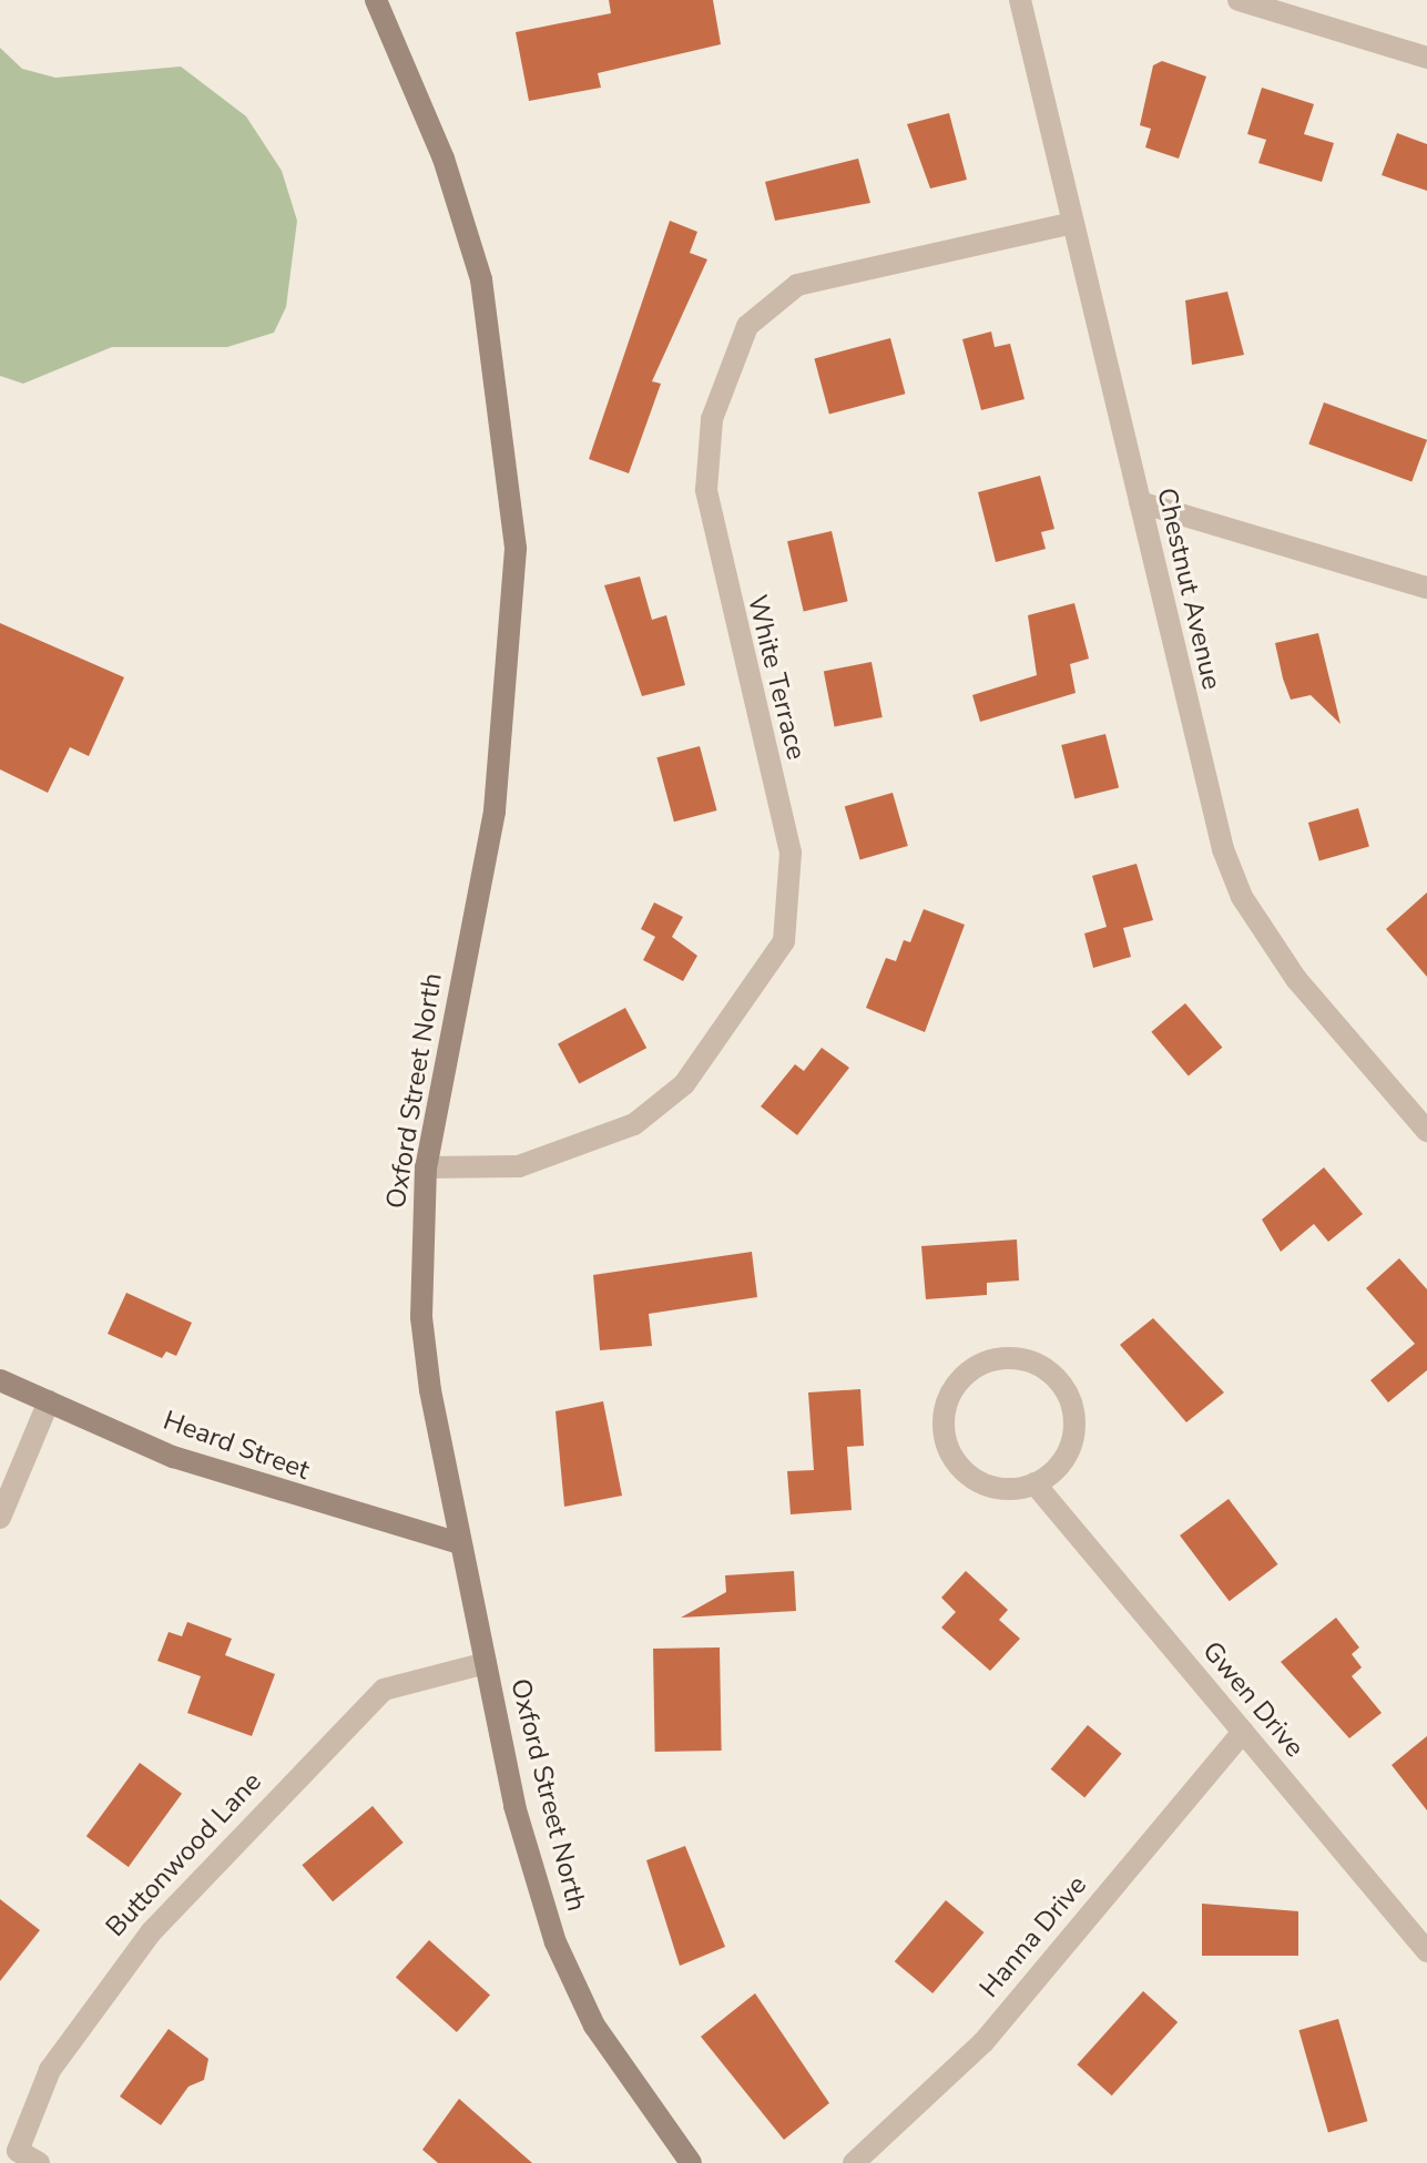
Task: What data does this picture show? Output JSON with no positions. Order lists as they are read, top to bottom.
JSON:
{
  "streets": {
    "street": [
      "Chestnut Avenue",
      "White Terrace",
      "Oxford Street North",
      "Heard Street",
      "Gwen Drive",
      "Buttonwood Lane",
      "Hanna Drive"
    ]
  },
  "crossings": [
    ["Chestnut Avenue", "White Terrace"],
    ["White Terrace", "Oxford Street North"],
    ["Oxford Street North", "Heard Street"],
    ["Oxford Street North", "Buttonwood Lane"],
    ["Gwen Drive", "Hanna Drive"]
  ]
}
